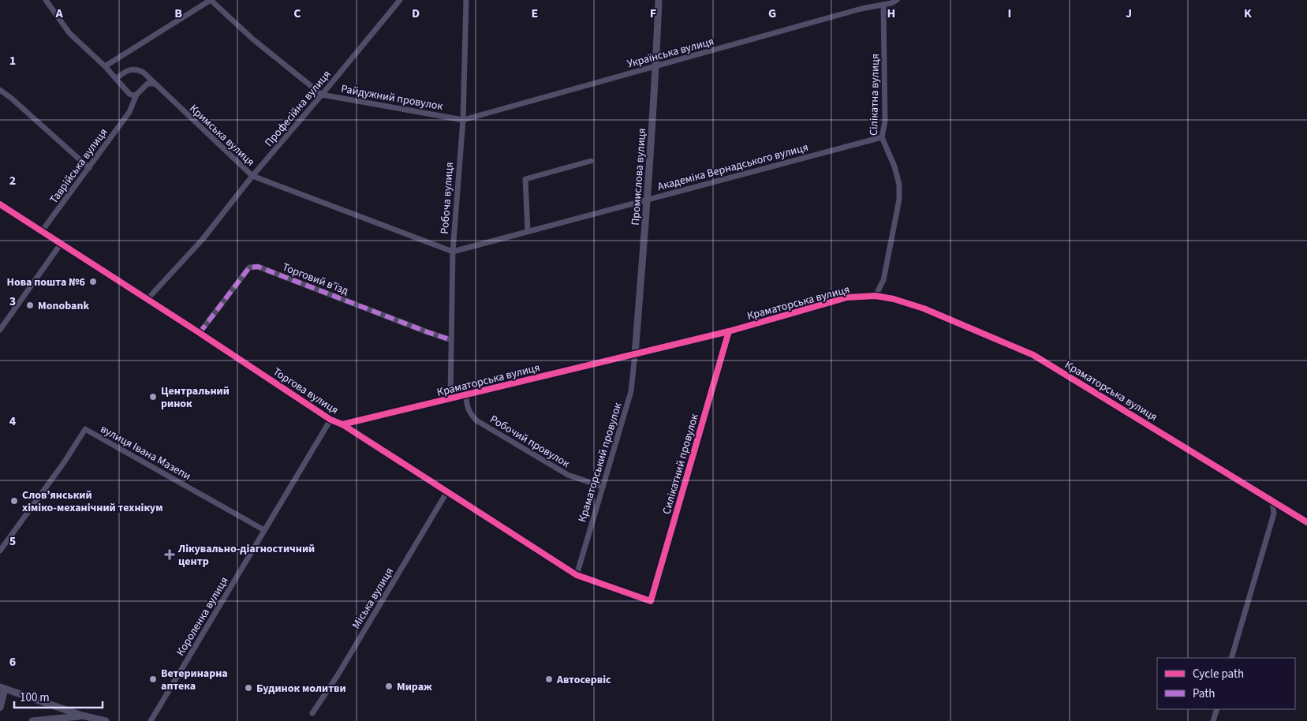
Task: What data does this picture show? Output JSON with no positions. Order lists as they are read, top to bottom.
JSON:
{
  "streets": {
    "street": [
      "Українська вулиця",
      "Сілікатна вулиця",
      "Райдужний провулок",
      "Професійна вулиця",
      "Кримська вулиця",
      "Таврійська вулиця",
      "Академіка Вернадського вулиця",
      "Промислова вулиця",
      "Робоча вулиця",
      "Торговий в’їзд",
      "Краматорська вулиця",
      "Торгова вулиця",
      "Робочий провулок",
      "вулиця Івана Мазепи",
      "Краматорський провулок",
      "Силікатний провулок",
      "Міська вулиця",
      "Короленка вулиця"
    ]
  },
  "crossings": [
    ["Українська вулиця", "Сілікатна вулиця"],
    ["Українська вулиця", "Райдужний провулок"],
    ["Українська вулиця", "Промислова вулиця"],
    ["Українська вулиця", "Робоча вулиця"],
    ["Сілікатна вулиця", "Академіка Вернадського вулиця"],
    ["Сілікатна вулиця", "Краматорська вулиця"],
    ["Райдужний провулок", "Професійна вулиця"],
    ["Райдужний провулок", "Робоча вулиця"],
    ["Професійна вулиця", "Кримська вулиця"],
    ["Професійна вулиця", "Торгова вулиця"],
    ["Кримська вулиця", "Академіка Вернадського вулиця"],
    ["Кримська вулиця", "Робоча вулиця"],
    ["Таврійська вулиця", "Торгова вулиця"],
    ["Академіка Вернадського вулиця", "Промислова вулиця"],
    ["Академіка Вернадського вулиця", "Робоча вулиця"],
    ["Промислова вулиця", "Краматорська вулиця"],
    ["Промислова вулиця", "Краматорський провулок"],
    ["Робоча вулиця", "Торговий в’їзд"],
    ["Робоча вулиця", "Краматорська вулиця"],
    ["Торговий в’їзд", "Торгова вулиця"],
    ["Краматорська вулиця", "Торгова вулиця"],
    ["Краматорська вулиця", "Робочий провулок"],
    ["Краматорська вулиця", "Краматорський провулок"],
    ["Краматорська вулиця", "Силікатний провулок"],
    ["Торгова вулиця", "Краматорський провулок"],
    ["Торгова вулиця", "Силікатний провулок"],
    ["Торгова вулиця", "Міська вулиця"],
    ["Торгова вулиця", "Короленка вулиця"],
    ["Робочий провулок", "Краматорський провулок"],
    ["вулиця Івана Мазепи", "Короленка вулиця"]
  ],
  "places": {
    "other": [
      "Нова пошта №6",
      "Monobank",
      "Центральний ринок",
      "Слов’янський хіміко-механічний технікум",
      "Ветеринарна аптека",
      "Автосервіс",
      "Мираж",
      "Будинок молитви"
    ],
    "health": ["Лікувально-діагностичний центр"]
  },
  "legend": ["Cycle path", "Path"],
  "scale_bar": "100 m",
  "grid": {
    "columns": [
      "A",
      "B",
      "C",
      "D",
      "E",
      "F",
      "G",
      "H",
      "I",
      "J",
      "K"
    ],
    "rows": [
      "1",
      "2",
      "3",
      "4",
      "5",
      "6"
    ]
  }
}
